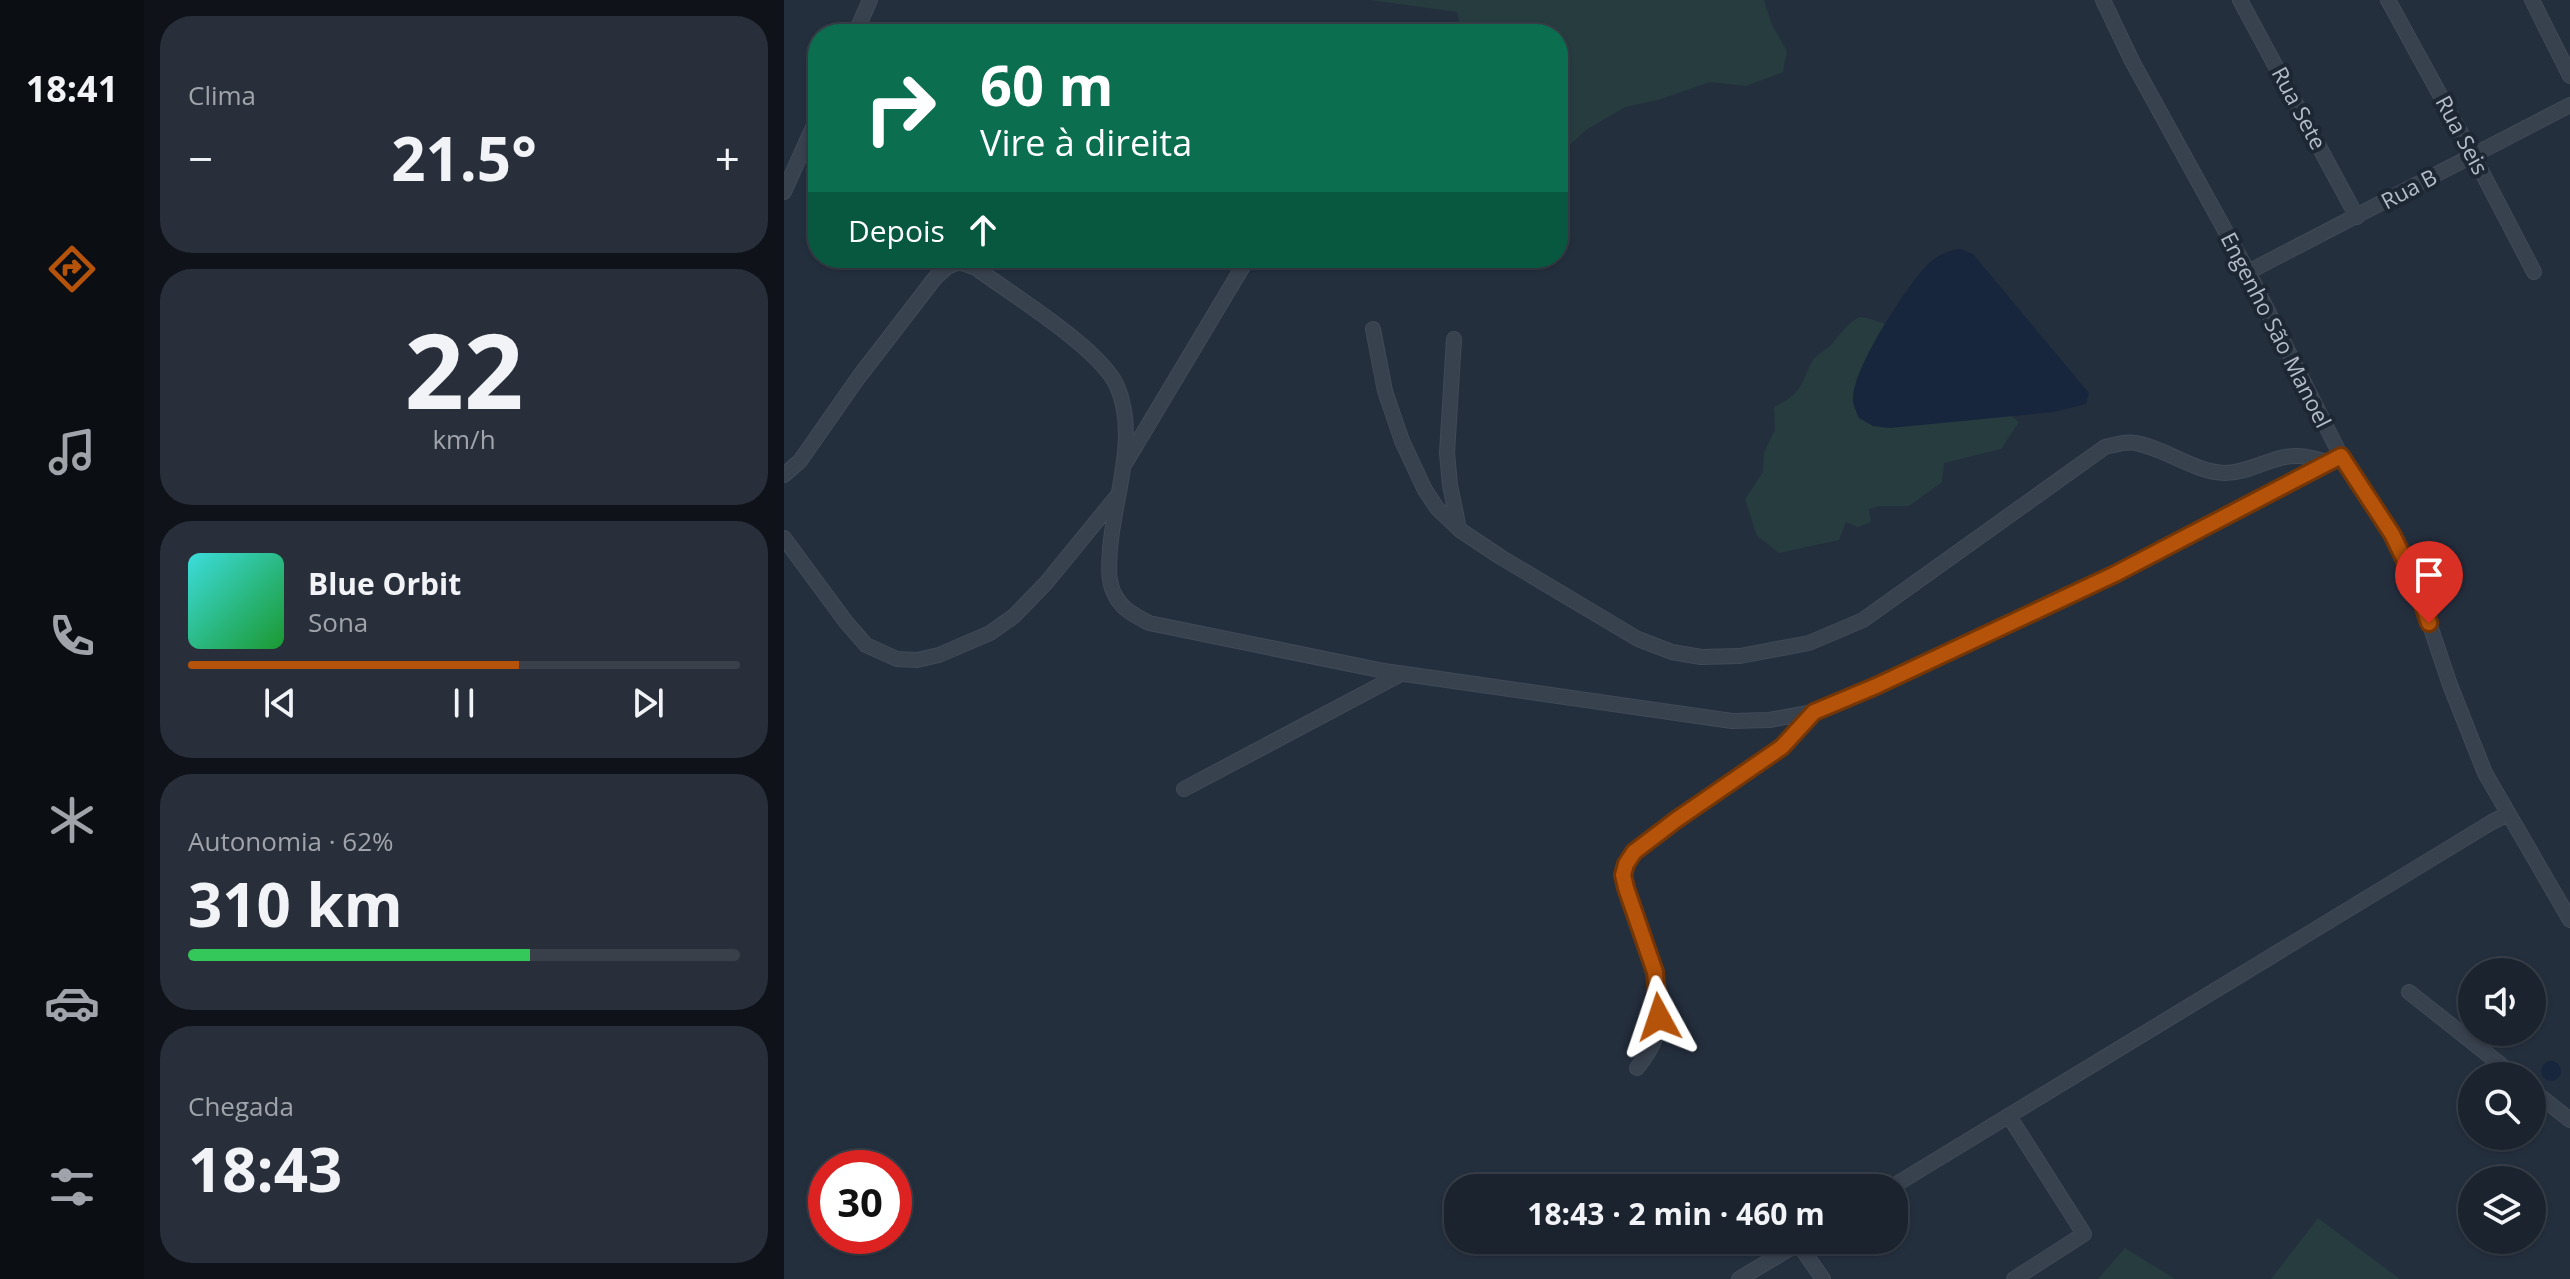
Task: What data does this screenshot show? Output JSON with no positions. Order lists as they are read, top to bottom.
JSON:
{
  "streets": {
    "street": [
      "Rua Sete",
      "Rua Seis",
      "Rua B",
      "Engenho São Manoel"
    ]
  },
  "crossings": [
    ["Rua Sete", "Rua B"],
    ["Rua Seis", "Rua B"],
    ["Rua B", "Engenho São Manoel"]
  ],
  "page": {
    "tabs": "18:41",
    "tile": [
      "Clima",
      ["22", "km/h"],
      ["Autonomia · 62%", "310 km"],
      ["Chegada", "18:43"]
    ],
    "turn": ["60 m", "Vire à direita"],
    "heat": ["−", "21.5°", "+"],
    "then": "Depois",
    "song": ["Blue Orbit", "Sona"],
    "limit": "30",
    "trip": "18:43 · 2 min · 460 m"
  }
}
